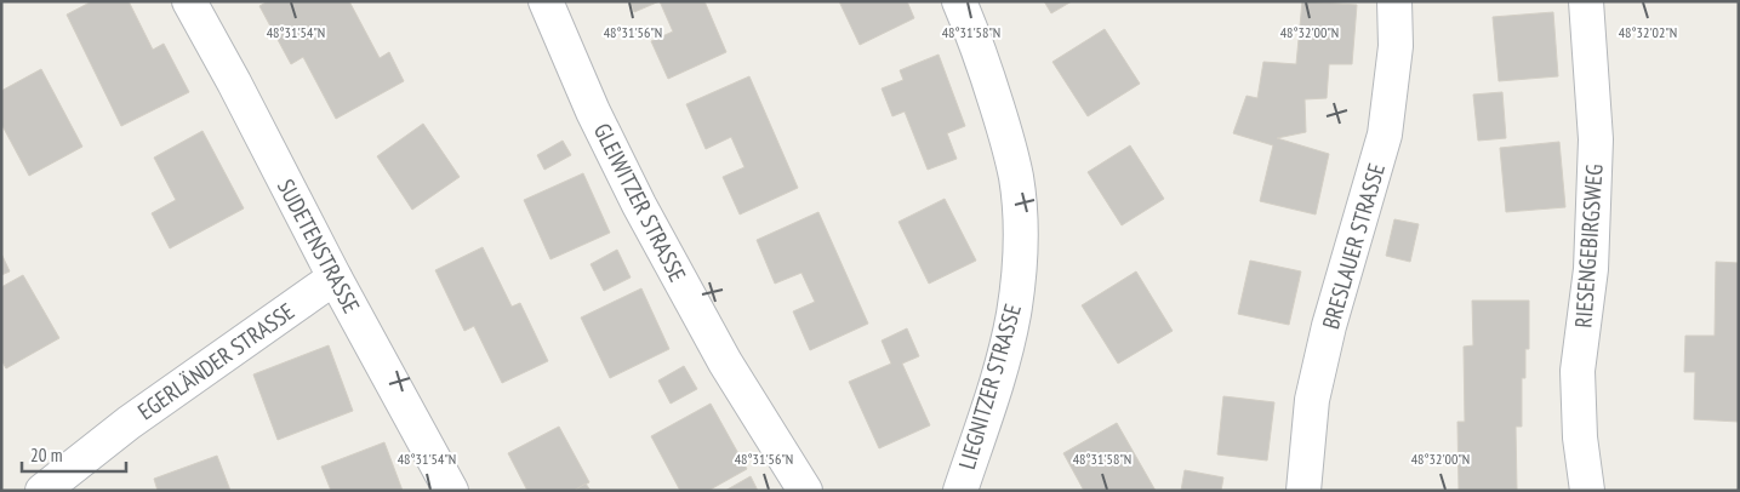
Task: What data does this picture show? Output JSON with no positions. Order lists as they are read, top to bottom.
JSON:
{
  "streets": {
    "street": [
      "GLEIWITZER STRASSE",
      "SUDETENSTRASSE",
      "BRESLAUER STRASSE",
      "RIESENGEBIRGSWEG",
      "EGERLÄNDER STRASSE",
      "LIEGNITZER STRASSE"
    ]
  },
  "crossings": [
    ["SUDETENSTRASSE", "EGERLÄNDER STRASSE"]
  ],
  "scale_bar": "20 m",
  "coordinates": [
    "48°31'54\"N",
    "48°31'56\"N",
    "48°31'58\"N",
    "48°32'00\"N",
    "48°32'02\"N"
  ]
}
